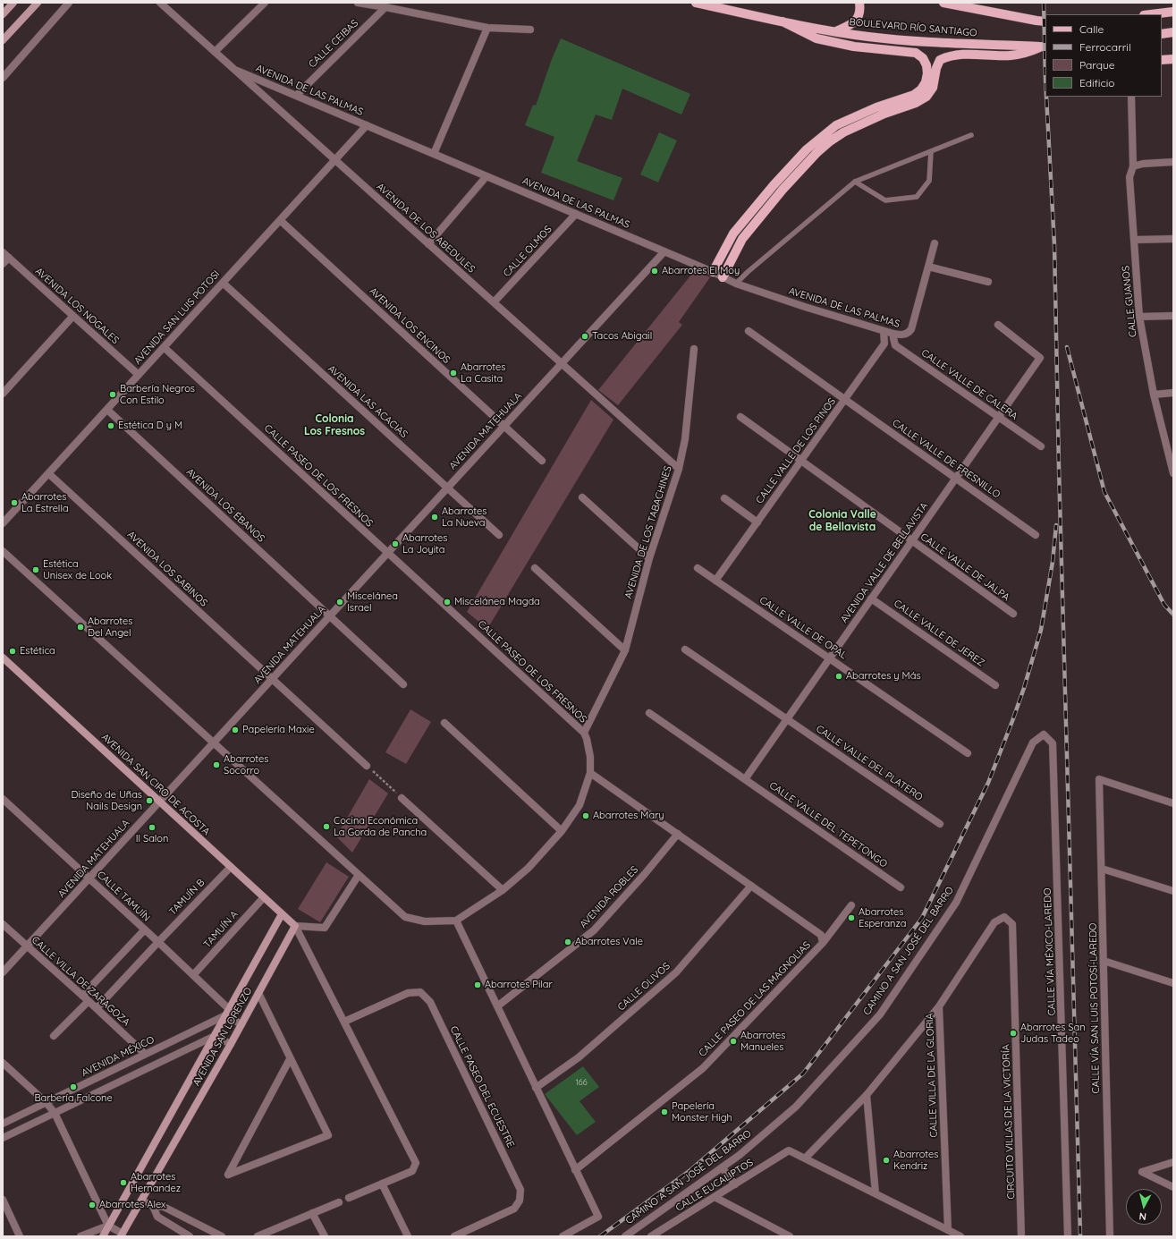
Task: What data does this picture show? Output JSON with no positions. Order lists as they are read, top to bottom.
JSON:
{
  "streets": {
    "main road": ["BOULEVARD RÍO SANTIAGO"],
    "street": [
      "CALLE CEIBAS",
      "AVENIDA DE LAS PALMAS",
      "AVENIDA DE LOS ABEDULES",
      "CALLE OLMOS",
      "CALLE GUANOS",
      "AVENIDA LOS NOGALES",
      "AVENIDA SAN LUIS POTOSI",
      "AVENIDA LOS ENCINOS",
      "CALLE VALLE DE CALERA",
      "AVENIDA LAS ACACIAS",
      "AVENIDA MATEHUALA",
      "CALLE VALLE DE LOS PINOS",
      "CALLE VALLE DE FRESNILLO",
      "CALLE PASEO DE LOS FRESNOS",
      "AVENIDA LOS ÉBANOS",
      "AVENIDA DE LOS TABACHINES",
      "AVENIDA VALLE DE BELLAVISTA",
      "CALLE VALLE DE JALPA",
      "AVENIDA LOS SABINOS",
      "CALLE VALLE DE OPAL",
      "CALLE VALLE DE JEREZ",
      "CALLE VALLE DEL PLATERO",
      "AVENIDA SAN CIRO DE ACOSTA",
      "CALLE VALLE DEL TEPETONGO",
      "CALLE TAMUÍN",
      "TAMUÍN B",
      "AVENIDA ROBLES",
      "TAMUÍN A",
      "CAMINO A SAN JOSÉ DEL BARRO",
      "CALLE VÍA MÉXICO-LAREDO",
      "CALLE VILLA DE ZARAGOZA",
      "CALLE OLIVOS",
      "CALLE PASEO DE LAS MAGNOLIAS",
      "CALLE VÍA SAN LUIS POTOSÍ-LAREDO",
      "AVENIDA SAN LORENZO",
      "AVENIDA MÉXICO",
      "CALLE VILLA DE LA GLORIA",
      "CALLE PASEO DEL ECUESTRE",
      "CIRCUITO VILLAS DE LA VICTORÍA",
      "CALLE EUCALIPTOS"
    ]
  },
  "crossings": [
    ["CALLE CEIBAS", "AVENIDA DE LAS PALMAS"],
    ["AVENIDA DE LAS PALMAS", "AVENIDA DE LOS ABEDULES"],
    ["AVENIDA DE LAS PALMAS", "CALLE OLMOS"],
    ["AVENIDA DE LAS PALMAS", "AVENIDA SAN LUIS POTOSI"],
    ["AVENIDA DE LAS PALMAS", "AVENIDA MATEHUALA"],
    ["AVENIDA DE LOS ABEDULES", "CALLE OLMOS"],
    ["AVENIDA DE LOS ABEDULES", "AVENIDA SAN LUIS POTOSI"],
    ["AVENIDA DE LOS ABEDULES", "AVENIDA MATEHUALA"],
    ["AVENIDA DE LOS ABEDULES", "AVENIDA DE LOS TABACHINES"],
    ["AVENIDA LOS NOGALES", "AVENIDA SAN LUIS POTOSI"],
    ["AVENIDA SAN LUIS POTOSI", "AVENIDA LOS ENCINOS"],
    ["AVENIDA SAN LUIS POTOSI", "AVENIDA LAS ACACIAS"],
    ["AVENIDA SAN LUIS POTOSI", "CALLE PASEO DE LOS FRESNOS"],
    ["AVENIDA SAN LUIS POTOSI", "AVENIDA LOS ÉBANOS"],
    ["AVENIDA SAN LUIS POTOSI", "AVENIDA LOS SABINOS"],
    ["AVENIDA LOS ENCINOS", "AVENIDA MATEHUALA"],
    ["CALLE VALLE DE CALERA", "AVENIDA VALLE DE BELLAVISTA"],
    ["AVENIDA LAS ACACIAS", "AVENIDA MATEHUALA"],
    ["AVENIDA MATEHUALA", "CALLE PASEO DE LOS FRESNOS"],
    ["AVENIDA MATEHUALA", "AVENIDA LOS ÉBANOS"],
    ["AVENIDA MATEHUALA", "AVENIDA LOS SABINOS"],
    ["AVENIDA MATEHUALA", "AVENIDA SAN CIRO DE ACOSTA"],
    ["AVENIDA MATEHUALA", "CALLE TAMUÍN"],
    ["AVENIDA MATEHUALA", "CALLE VILLA DE ZARAGOZA"],
    ["CALLE VALLE DE LOS PINOS", "CALLE VALLE DE FRESNILLO"],
    ["CALLE VALLE DE LOS PINOS", "CALLE VALLE DE JALPA"],
    ["CALLE VALLE DE LOS PINOS", "CALLE VALLE DE OPAL"],
    ["CALLE VALLE DE FRESNILLO", "AVENIDA VALLE DE BELLAVISTA"],
    ["CALLE PASEO DE LOS FRESNOS", "AVENIDA DE LOS TABACHINES"],
    ["CALLE PASEO DE LOS FRESNOS", "CALLE PASEO DE LAS MAGNOLIAS"],
    ["AVENIDA VALLE DE BELLAVISTA", "CALLE VALLE DE JALPA"],
    ["AVENIDA VALLE DE BELLAVISTA", "CALLE VALLE DE OPAL"],
    ["AVENIDA VALLE DE BELLAVISTA", "CALLE VALLE DE JEREZ"],
    ["AVENIDA VALLE DE BELLAVISTA", "CALLE VALLE DEL PLATERO"],
    ["AVENIDA VALLE DE BELLAVISTA", "CALLE VALLE DEL TEPETONGO"],
    ["AVENIDA SAN CIRO DE ACOSTA", "TAMUÍN B"],
    ["AVENIDA SAN CIRO DE ACOSTA", "TAMUÍN A"],
    ["AVENIDA SAN CIRO DE ACOSTA", "AVENIDA SAN LORENZO"],
    ["CALLE TAMUÍN", "TAMUÍN B"],
    ["CALLE TAMUÍN", "TAMUÍN A"],
    ["CALLE TAMUÍN", "AVENIDA SAN LORENZO"],
    ["CALLE TAMUÍN", "AVENIDA MÉXICO"],
    ["TAMUÍN B", "CALLE VILLA DE ZARAGOZA"],
    ["AVENIDA ROBLES", "CALLE PASEO DE LAS MAGNOLIAS"],
    ["CAMINO A SAN JOSÉ DEL BARRO", "CALLE VÍA MÉXICO-LAREDO"],
    ["CALLE VILLA DE ZARAGOZA", "AVENIDA MÉXICO"],
    ["CALLE OLIVOS", "CALLE PASEO DE LAS MAGNOLIAS"],
    ["AVENIDA SAN LORENZO", "AVENIDA MÉXICO"],
    ["CALLE VILLA DE LA GLORIA", "CIRCUITO VILLAS DE LA VICTORÍA"],
    ["CIRCUITO VILLAS DE LA VICTORÍA", "CALLE EUCALIPTOS"]
  ],
  "districts": ["Colonia Los Fresnos", "Colonia Valle de Bellavista"],
  "places": [
    "Abarrotes El Moy",
    "Tacos Abigail",
    "Abarrotes La Casita",
    "Barbería Negros Con Estilo",
    "Estética D y M",
    "Abarrotes La Estrella",
    "Abarrotes La Nueva",
    "Abarrotes La Joyita",
    "Estética Unisex de Look",
    "Miscelánea Israel",
    "Miscelánea Magda",
    "Abarrotes Del Angel",
    "Estética",
    "Abarrotes y Más",
    "Papelería Maxie",
    "Abarrotes Socorro",
    "Diseño de Uñas Nails Design",
    "Abarrotes Mary",
    "Cocina Económica La Gorda de Pancha",
    "Il Salon",
    "Abarrotes Esperanza",
    "Abarrotes Vale",
    "Abarrotes Pilar",
    "Abarrotes San Judas Tadeo",
    "Abarrotes Manueles",
    "Barbería Falcone",
    "Papelería Monster High",
    "Abarrotes Kendriz",
    "Abarrotes Hernandez",
    "Abarrotes Alex"
  ],
  "house_numbers": ["166"],
  "legend": [
    "Calle",
    "Ferrocarril",
    "Parque",
    "Edificio"
  ],
  "north": "bottom"
}
